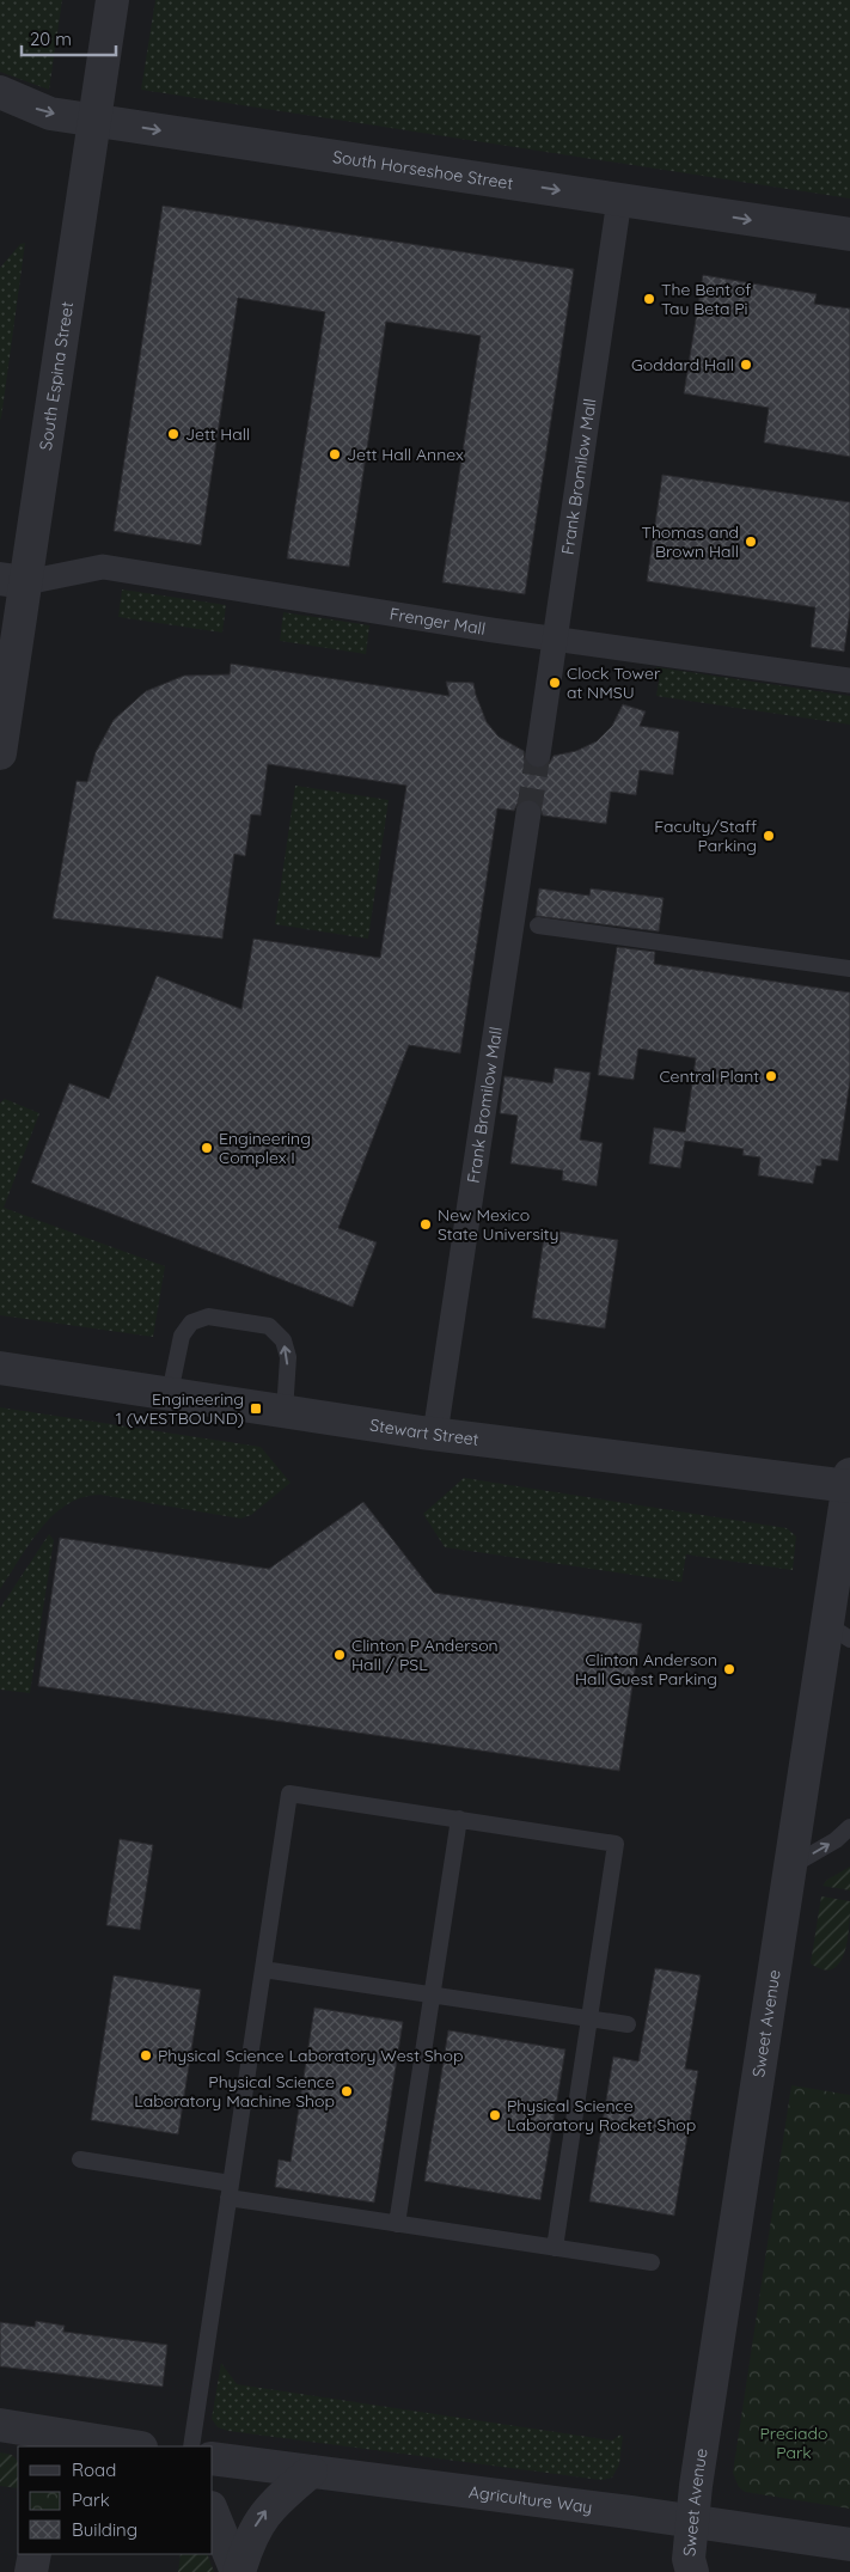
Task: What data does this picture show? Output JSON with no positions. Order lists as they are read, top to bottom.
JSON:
{
  "streets": {
    "street": [
      "South Horseshoe Street",
      "South Espina Street",
      "Frank Bromilow Mall",
      "Frenger Mall",
      "Stewart Street",
      "Sweet Avenue",
      "Agriculture Way"
    ]
  },
  "crossings": [
    ["South Horseshoe Street", "South Espina Street"],
    ["South Horseshoe Street", "Frank Bromilow Mall"],
    ["South Espina Street", "Frenger Mall"],
    ["Frank Bromilow Mall", "Frenger Mall"],
    ["Frank Bromilow Mall", "Stewart Street"],
    ["Stewart Street", "Sweet Avenue"],
    ["Sweet Avenue", "Agriculture Way"]
  ],
  "one_way": ["South Horseshoe Street"],
  "parks": ["Preciado Park"],
  "places": {
    "other": [
      "The Bent of Tau Beta Pi",
      "Goddard Hall",
      "Jett Hall",
      "Jett Hall Annex",
      "Thomas and Brown Hall",
      "Clock Tower at NMSU",
      "Faculty/Staff Parking",
      "Central Plant",
      "Engineering Complex I",
      "New Mexico State University",
      "Clinton P Anderson Hall / PSL",
      "Clinton Anderson Hall Guest Parking",
      "Physical Science Laboratory West Shop",
      "Physical Science Laboratory Machine Shop",
      "Physical Science Laboratory Rocket Shop"
    ],
    "transit": ["Engineering 1 (WESTBOUND)"]
  },
  "legend": ["Road", "Park", "Building"],
  "scale_bar": "20 m"
}
